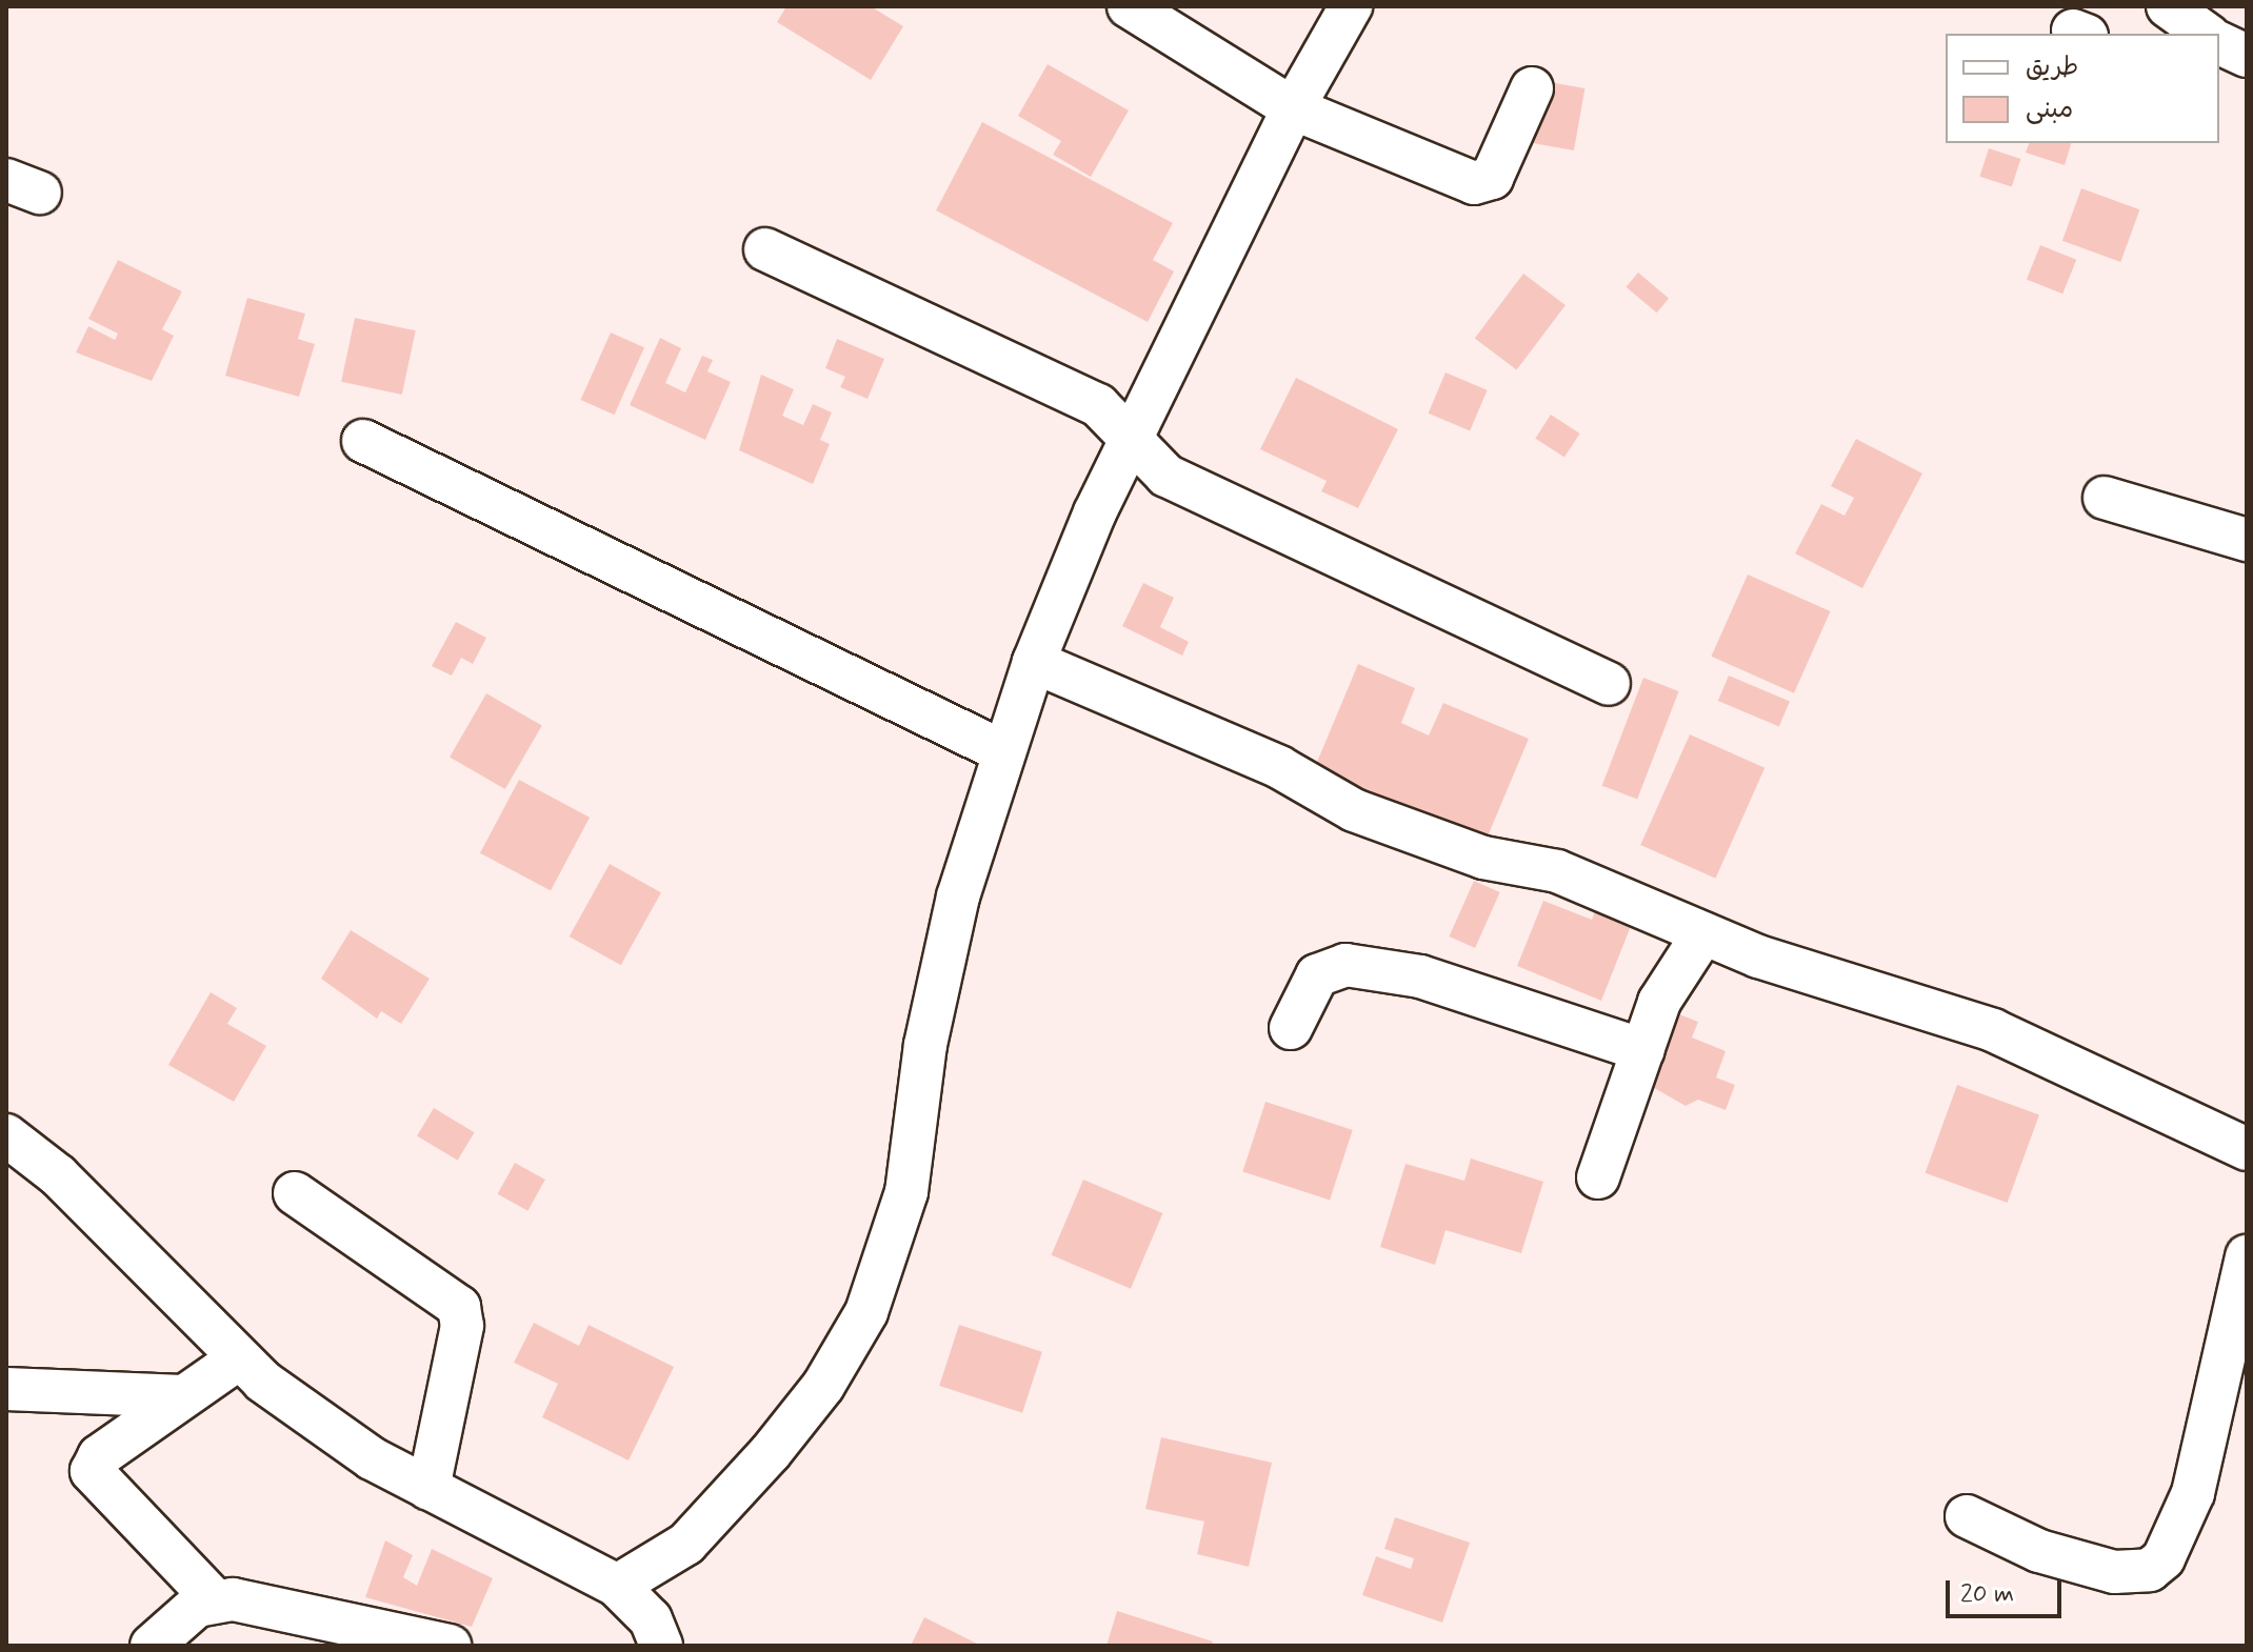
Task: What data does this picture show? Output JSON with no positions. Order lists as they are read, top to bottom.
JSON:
{
  "legend": ["طريق", "مبنى"],
  "scale_bar": "20 m"
}
